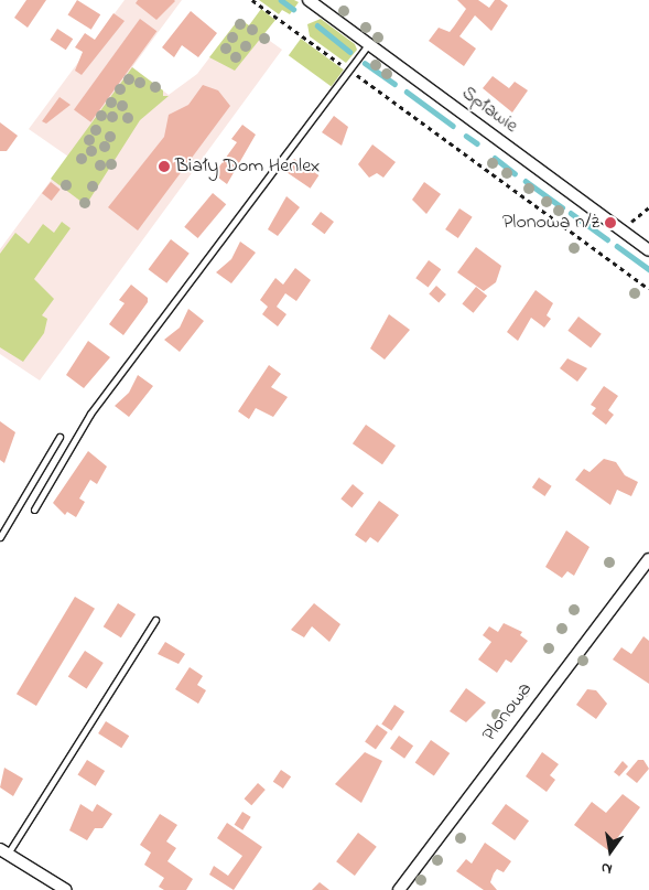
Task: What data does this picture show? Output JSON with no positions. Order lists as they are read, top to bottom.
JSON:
{
  "streets": {
    "street": ["Spławie", "Plonowa"]
  },
  "places": ["Biały Dom Henlex", "Plonowa n/ż"],
  "north": "bottom"
}
